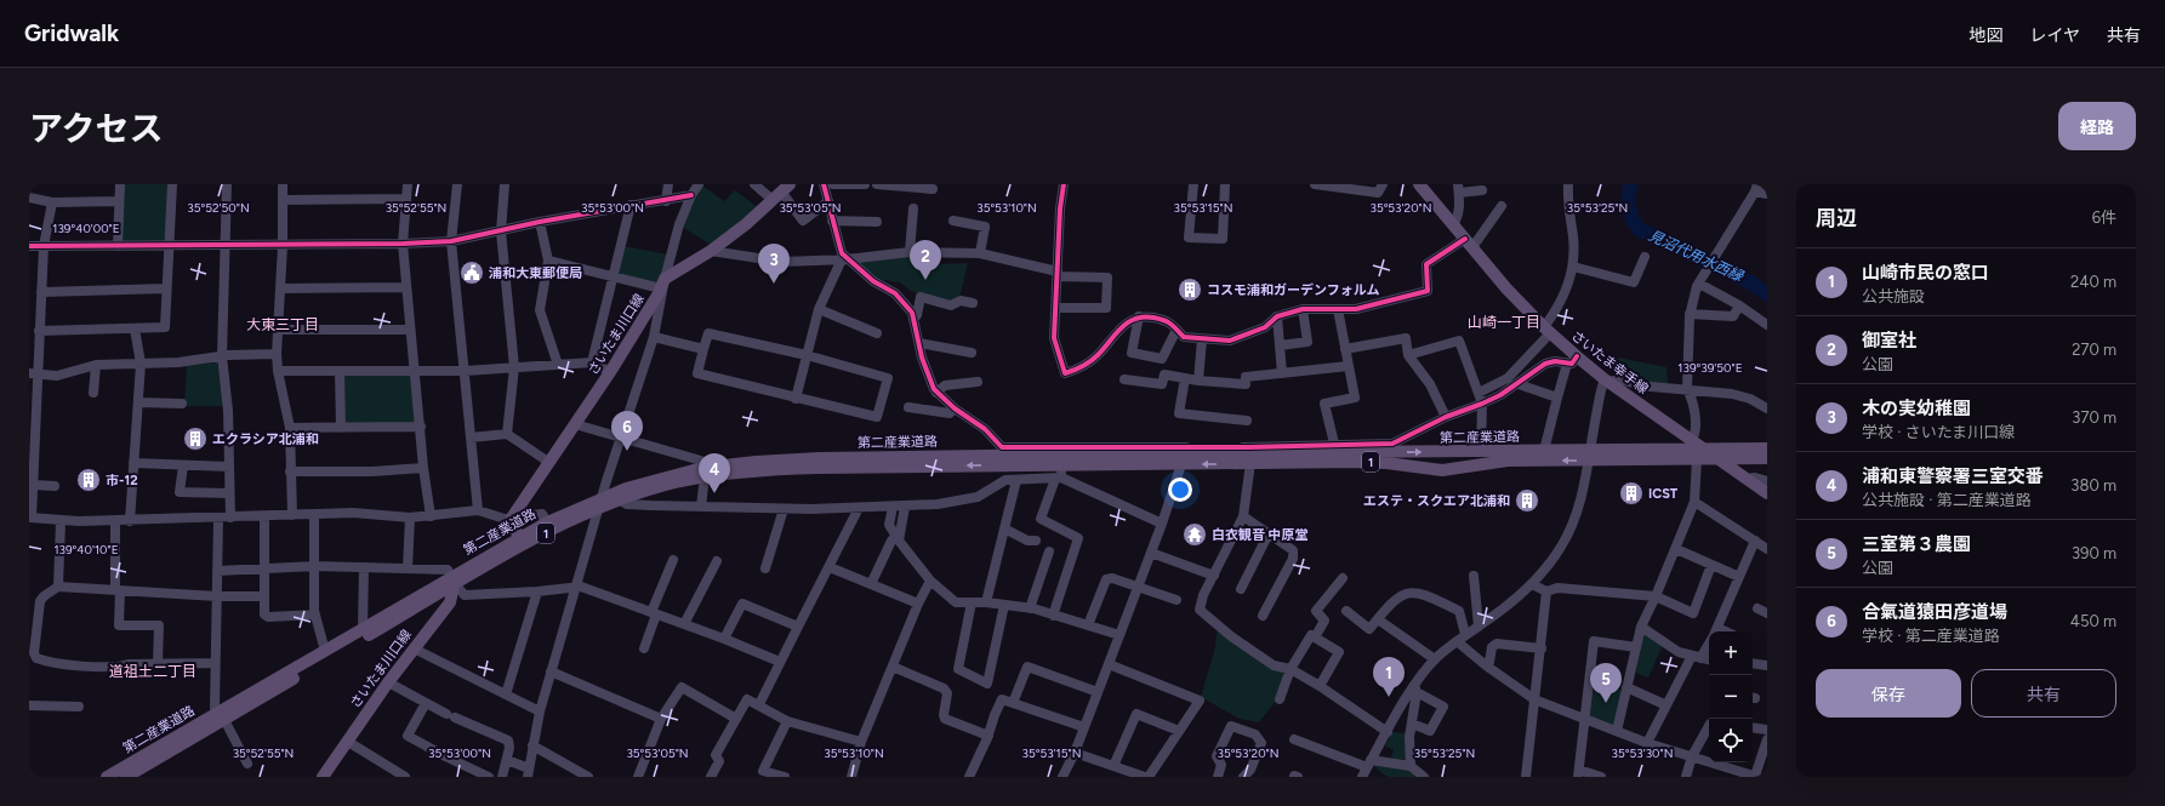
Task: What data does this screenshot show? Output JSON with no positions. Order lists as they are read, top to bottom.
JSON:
{
  "streets": {
    "main road": [
      "さいたま川口線",
      "さいたま幸手線",
      "第二産業道路",
      "1"
    ]
  },
  "crossings": [
    ["さいたま川口線", "第二産業道路"],
    ["さいたま川口線", "1"],
    ["さいたま幸手線", "第二産業道路"],
    ["第二産業道路", "1"]
  ],
  "districts": ["山崎一丁目", "大東三丁目", "道祖土二丁目"],
  "water": ["見沼代用水西縁"],
  "places": {
    "public building": ["浦和大東郵便局"],
    "building": [
      "コスモ浦和ガーデンフォルム",
      "エクラシア北浦和",
      "市-12",
      "ICST",
      "エステ・スクエア北浦和"
    ],
    "temple": ["白衣観音 中原堂"]
  },
  "page": {
    "header": "Gridwalk",
    "nav": ["地図", "レイヤ", "共有"],
    "title": "アクセス",
    "buttons": [
      "経路",
      ["保存", "共有"]
    ],
    "heading": ["周辺", "6件"],
    "pins": [
      "2",
      "3",
      "6",
      "4",
      "1",
      "5"
    ],
    "list": [
      {
        "mark": "1",
        "name": "山崎市民の窓口",
        "note": "公共施設",
        "value": "240 m"
      },
      {
        "mark": "2",
        "name": "御室社",
        "note": "公園",
        "value": "270 m"
      },
      {
        "mark": "3",
        "name": "木の実幼稚園",
        "note": "学校 · さいたま川口線",
        "value": "370 m"
      },
      {
        "mark": "4",
        "name": "浦和東警察署三室交番",
        "note": "公共施設 · 第二産業道路",
        "value": "380 m"
      },
      {
        "mark": "5",
        "name": "三室第３農園",
        "note": "公園",
        "value": "390 m"
      },
      {
        "mark": "6",
        "name": "合氣道猿田彦道場",
        "note": "学校 · 第二産業道路",
        "value": "450 m"
      }
    ],
    "map_buttons": ["+", "−"]
  },
  "coordinates": [
    "35°52'50\"N",
    "35°52'55\"N",
    "35°53'00\"N",
    "35°53'05\"N",
    "35°53'10\"N",
    "35°53'15\"N",
    "35°53'20\"N",
    "35°53'25\"N",
    "139°40'00\"E",
    "139°39'50\"E",
    "139°40'10\"E",
    "35°53'30\"N"
  ]
}
